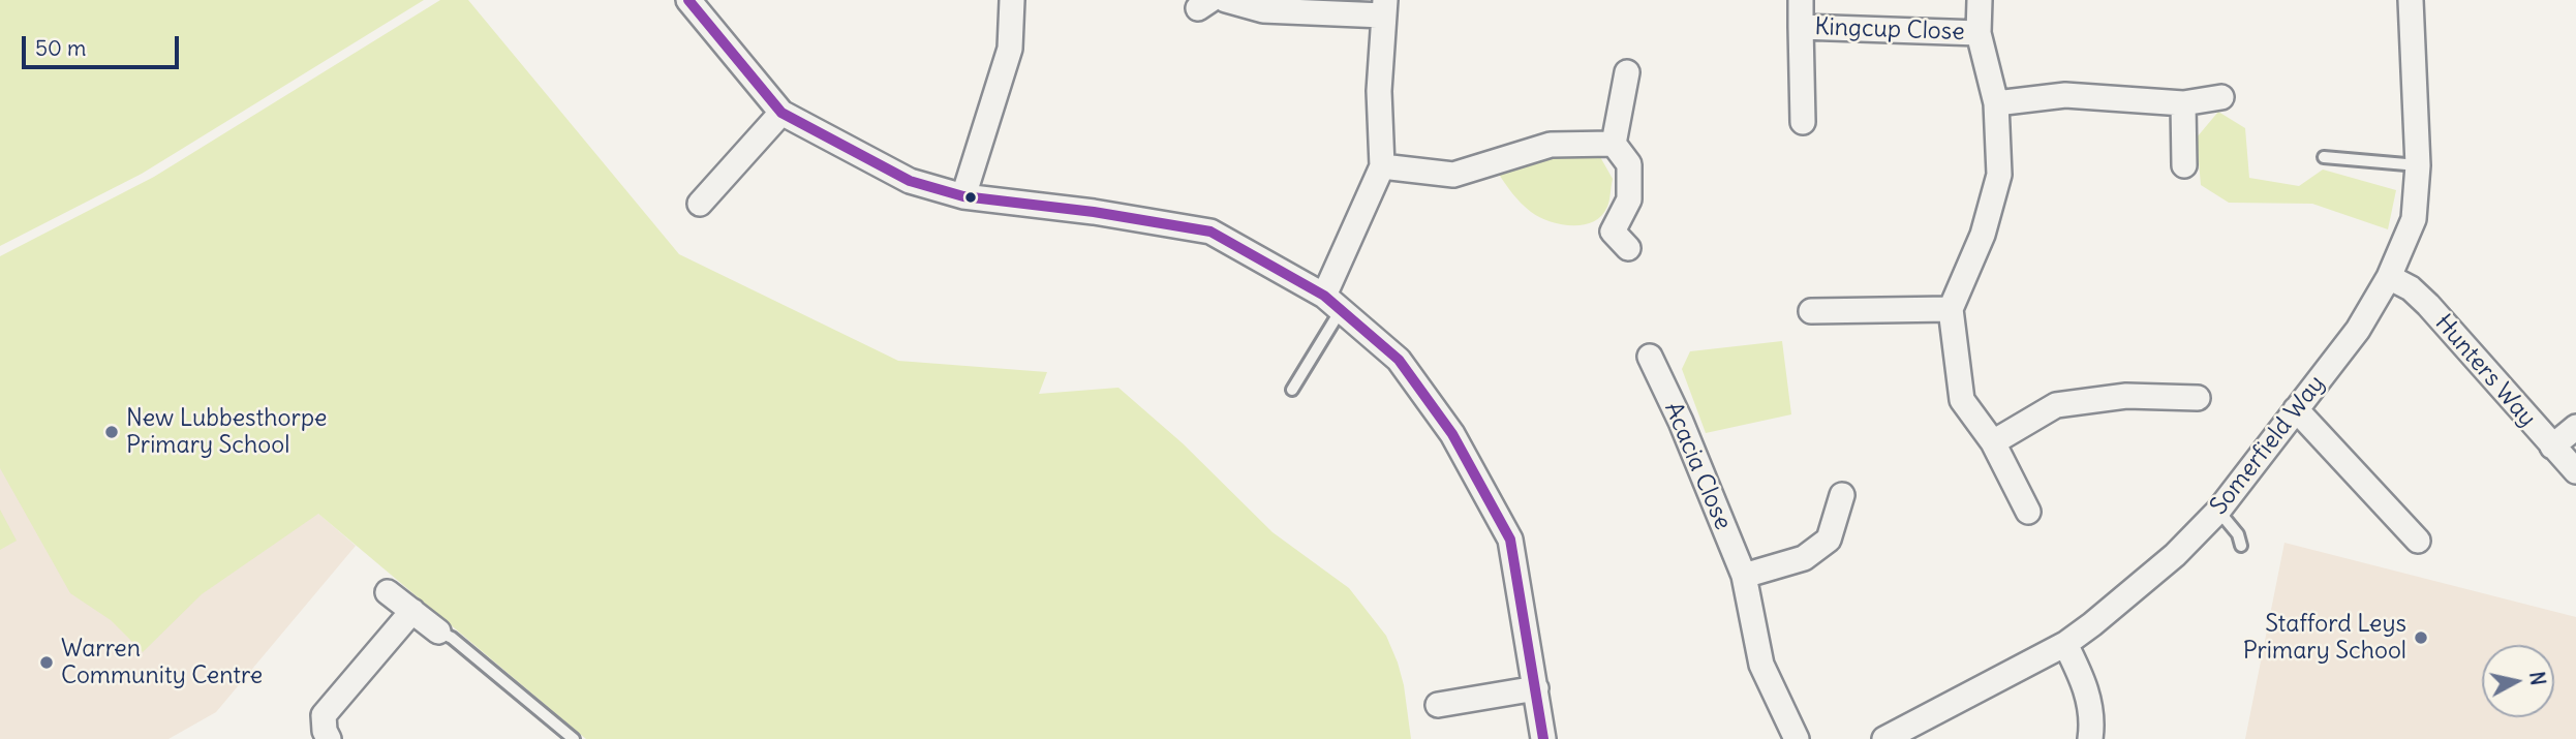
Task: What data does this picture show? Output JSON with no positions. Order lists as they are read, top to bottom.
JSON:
{
  "streets": {
    "street": [
      "Kingcup Close",
      "Hunters Way",
      "Somerfield Way",
      "Acacia Close"
    ]
  },
  "crossings": [
    ["Hunters Way", "Somerfield Way"]
  ],
  "places": ["New Lubbesthorpe Primary School", "Stafford Leys Primary School", "Warren Community Centre"],
  "scale_bar": "50 m",
  "north": "right"
}
